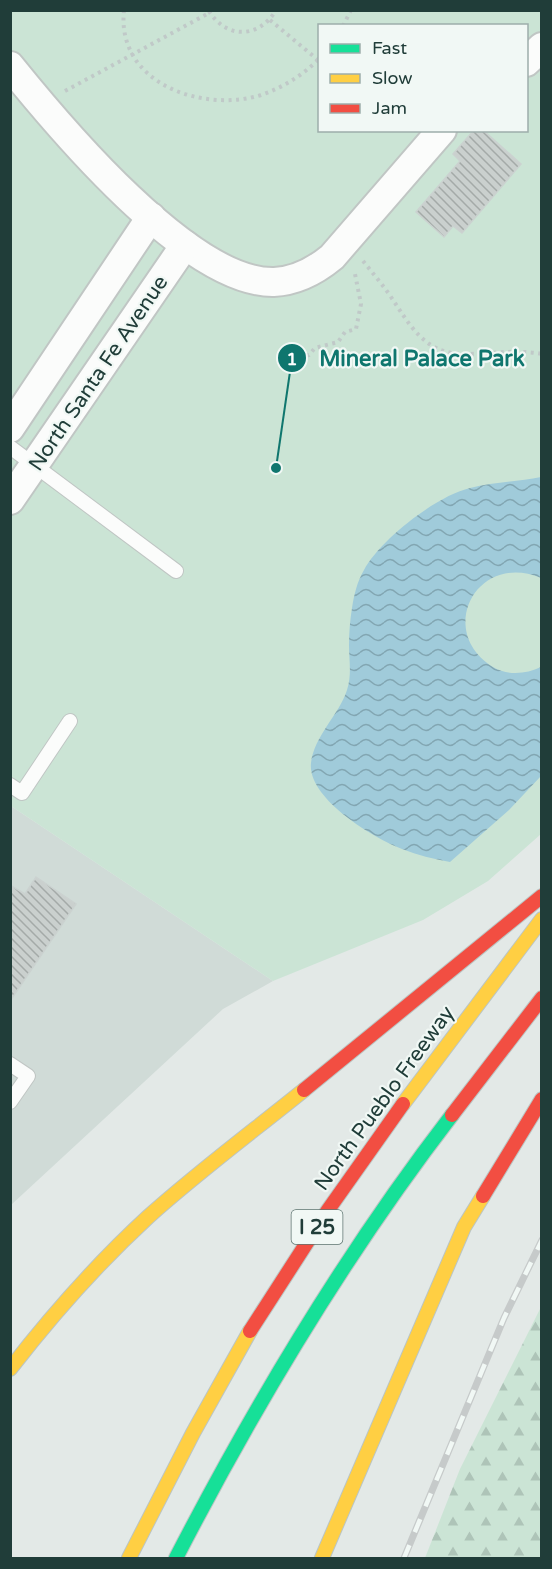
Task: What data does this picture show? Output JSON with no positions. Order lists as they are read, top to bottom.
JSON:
{
  "streets": {
    "highway": ["North Pueblo Freeway", "I 25"],
    "street": ["North Santa Fe Avenue"]
  },
  "places": ["Mineral Palace Park"],
  "legend": ["Fast", "Slow", "Jam"]
}
